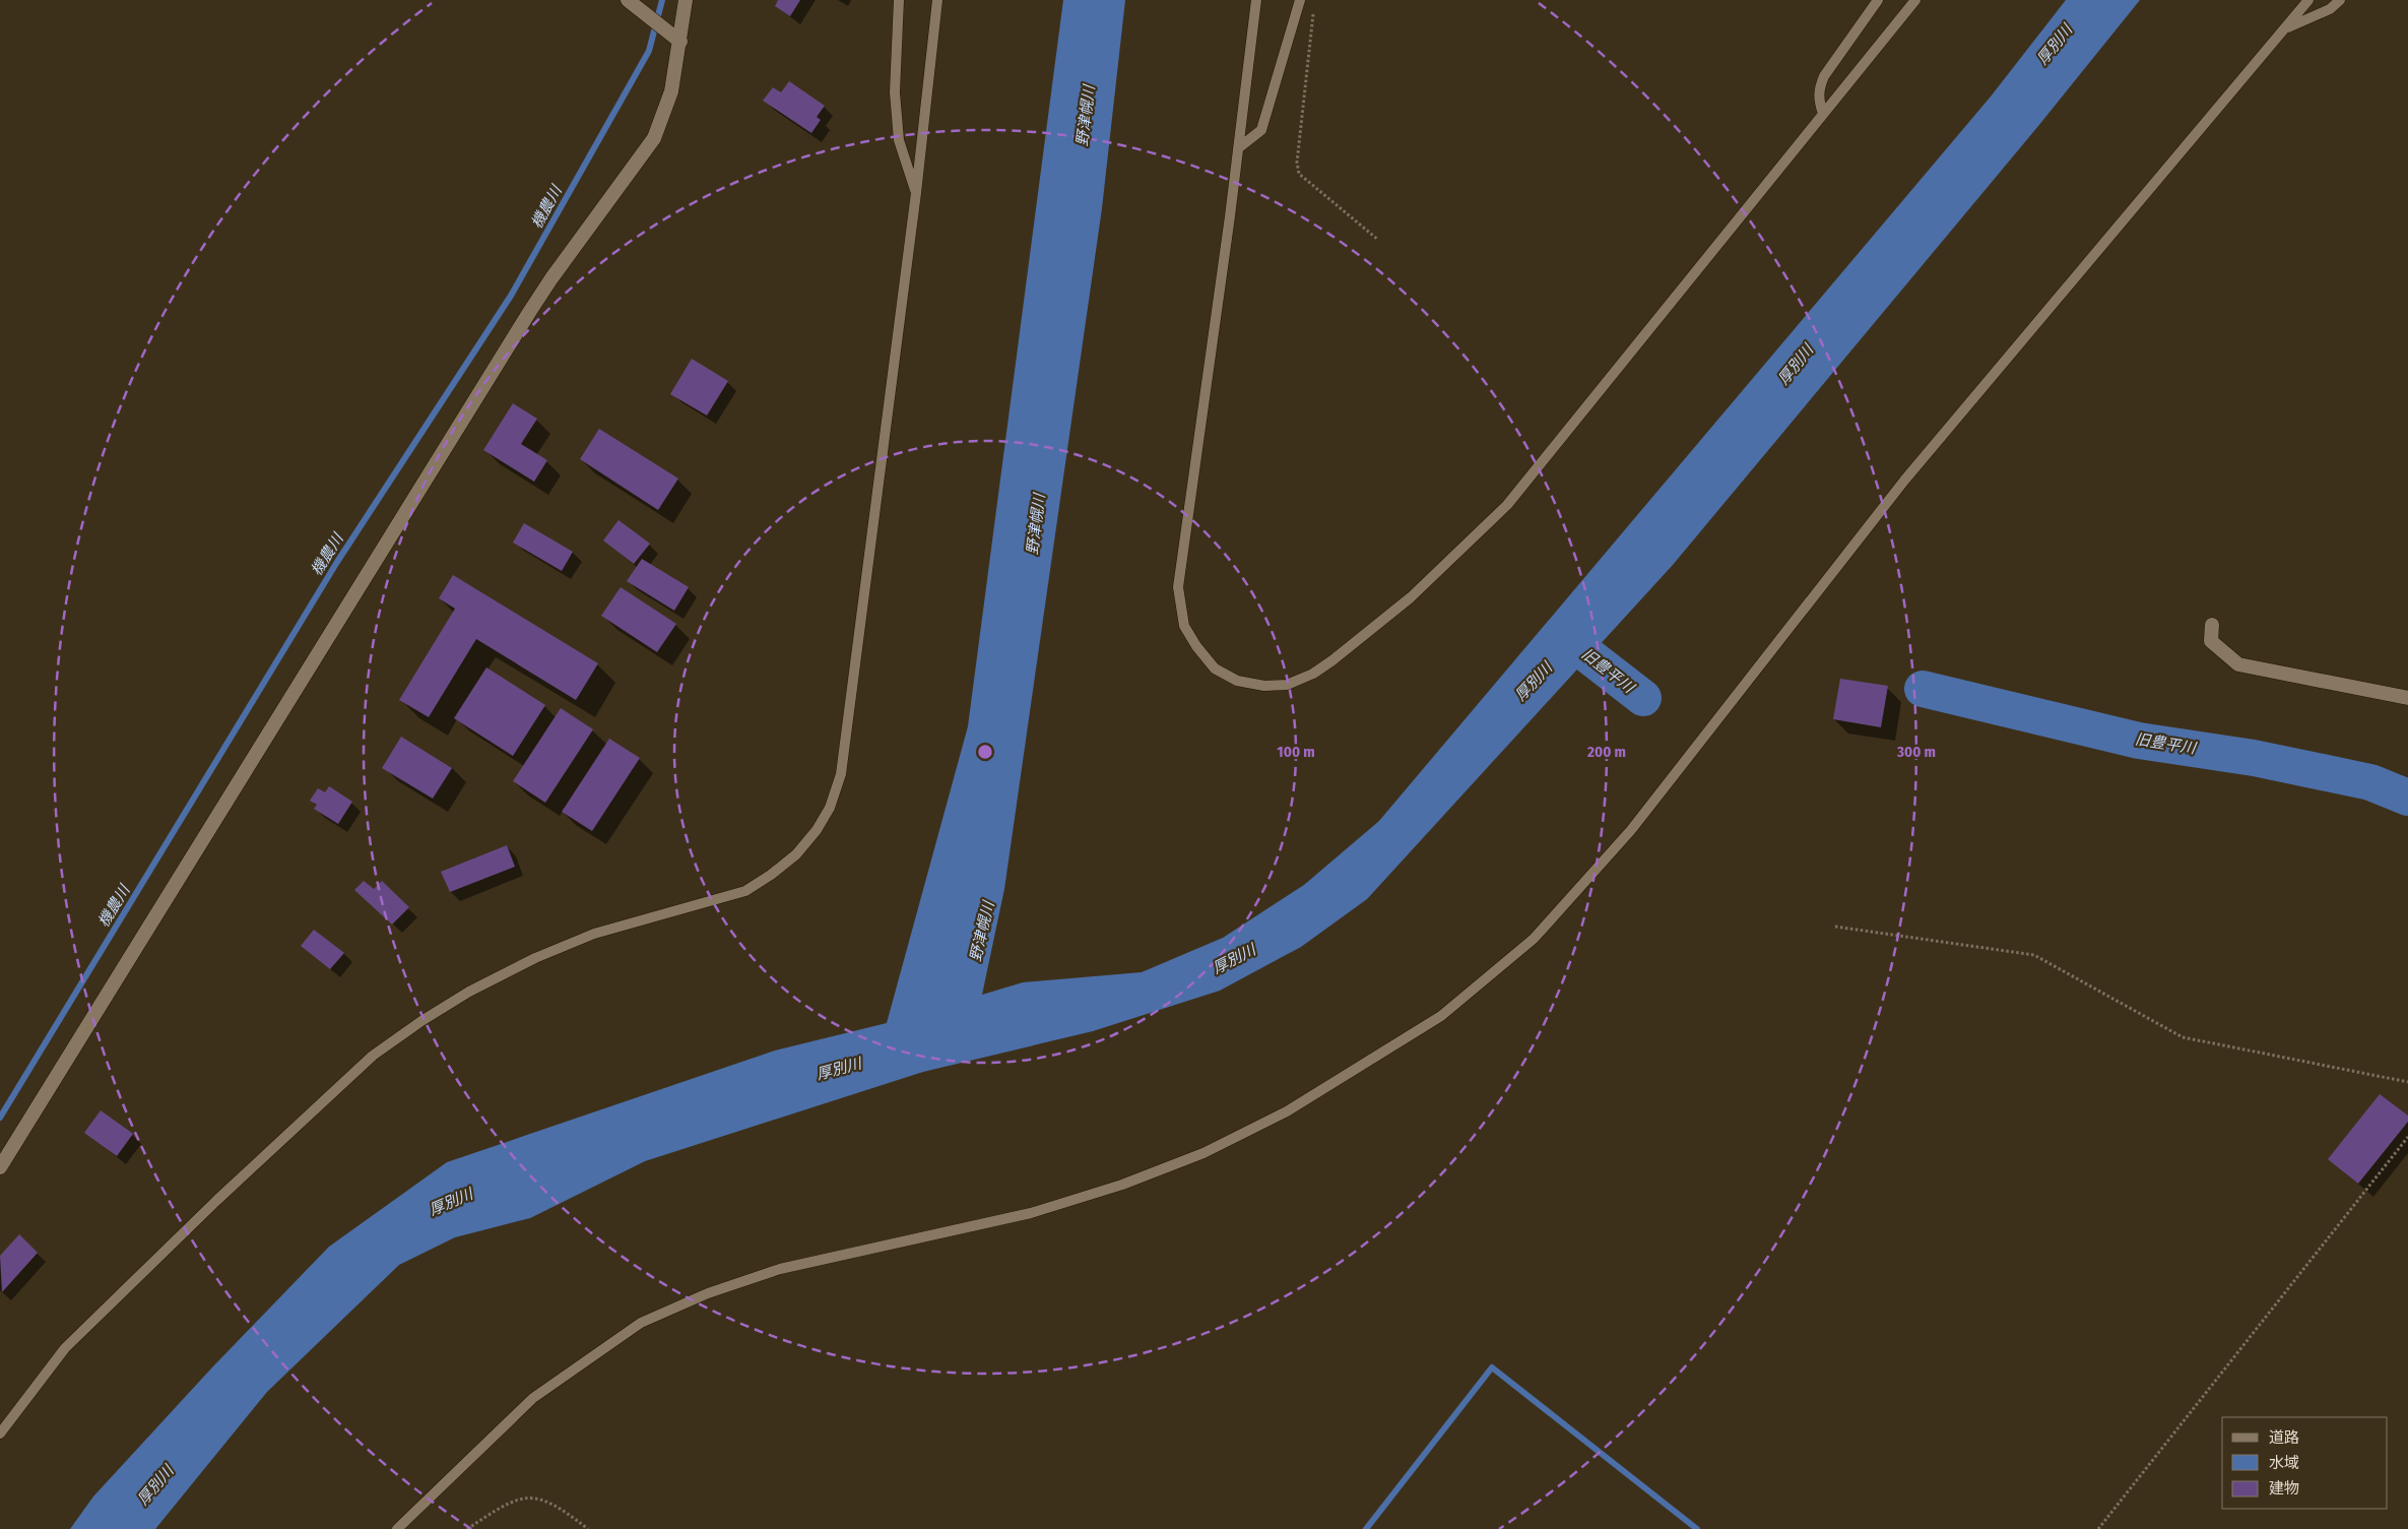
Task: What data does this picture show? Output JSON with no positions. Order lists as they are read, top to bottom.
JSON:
{
  "water": [
    "厚別川",
    "野津幌川",
    "機農川",
    "旧豊平川"
  ],
  "legend": ["道路", "水域", "建物"],
  "rings": ["100 m", "200 m", "300 m"]
}
